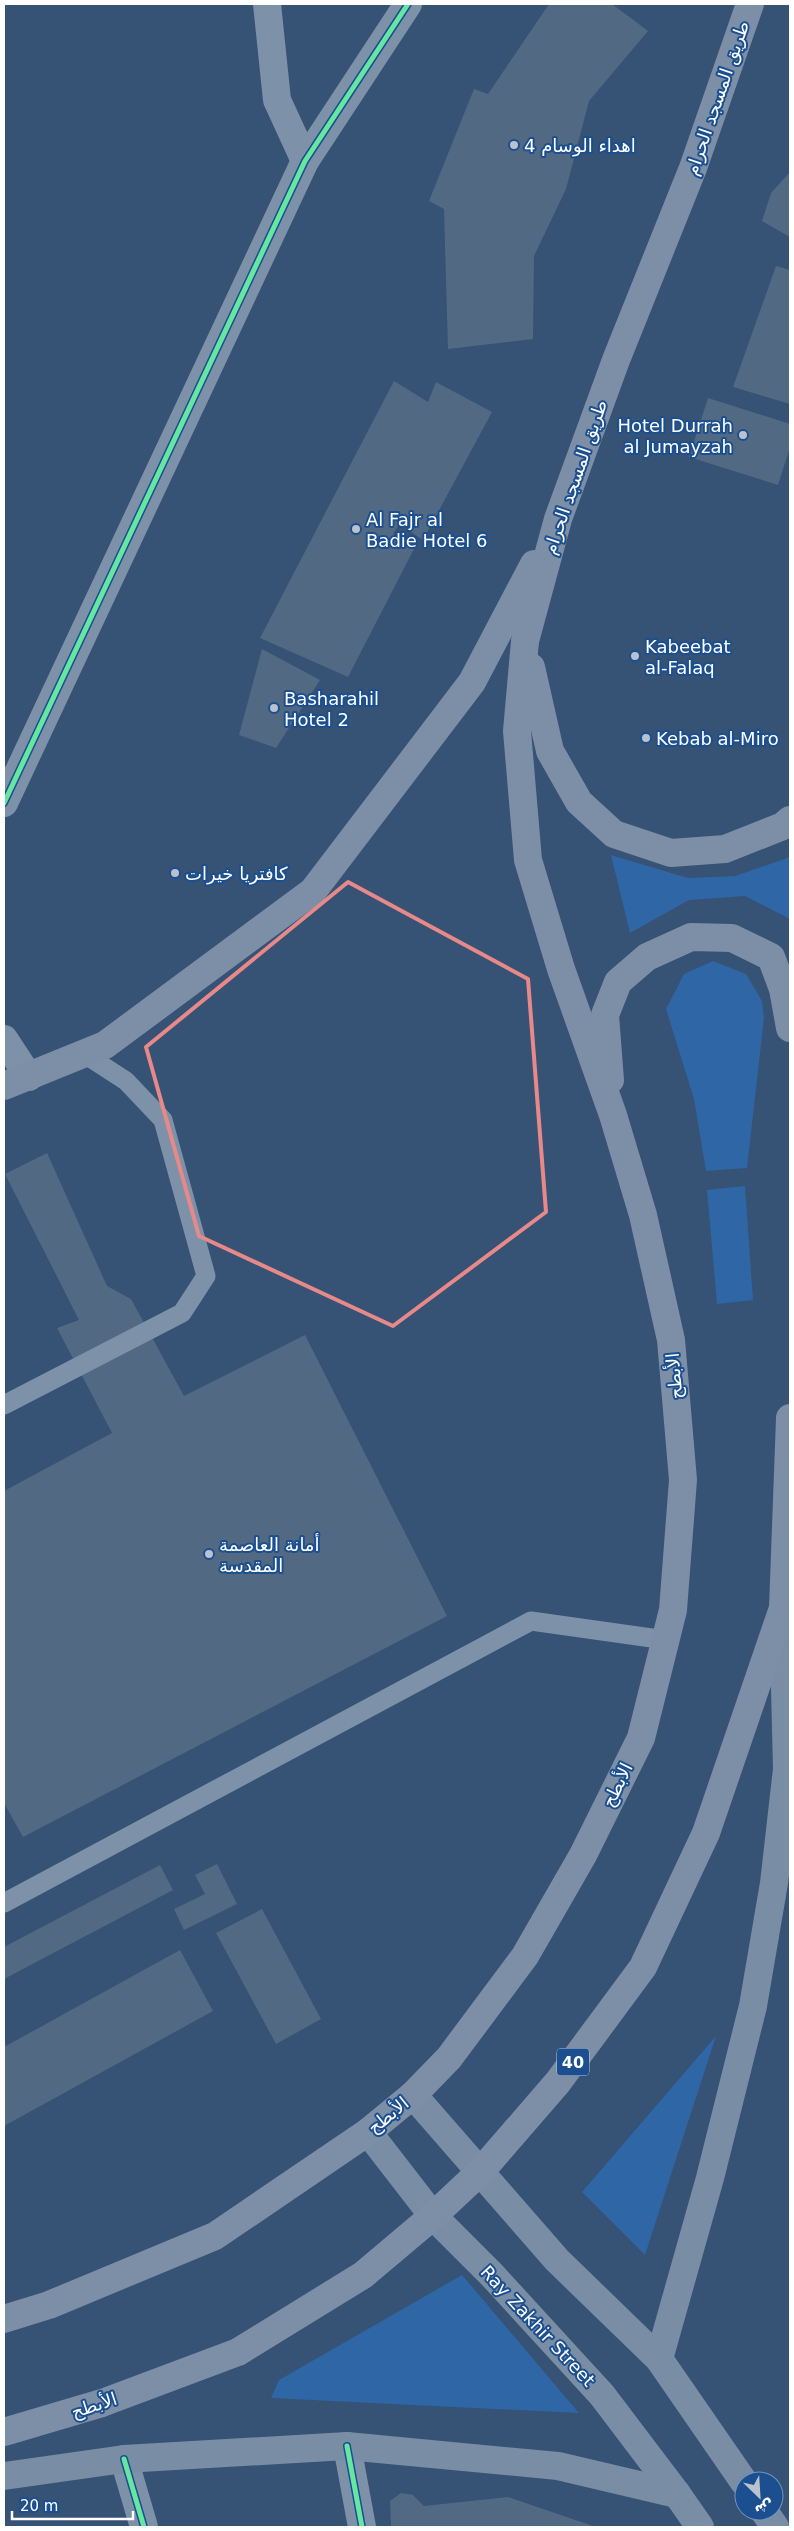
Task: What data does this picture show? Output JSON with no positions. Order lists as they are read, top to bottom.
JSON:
{
  "streets": {
    "main road": [
      "طريق المسجد الحرام",
      "الأبطح",
      "40",
      "Ray Zakhir Street"
    ]
  },
  "crossings": [
    ["طريق المسجد الحرام", "الأبطح"],
    ["الأبطح", "Ray Zakhir Street"]
  ],
  "places": [
    "اهداء الوسام 4",
    "Hotel Durrah al Jumayzah",
    "Al Fajr al Badie Hotel 6",
    "Kabeebat al-Falaq",
    "Basharahil Hotel 2",
    "Kebab al-Miro",
    "كافتريا خيرات",
    "أمانة العاصمة المقدسة"
  ],
  "scale_bar": "20 m",
  "north": "bottom right"
}
